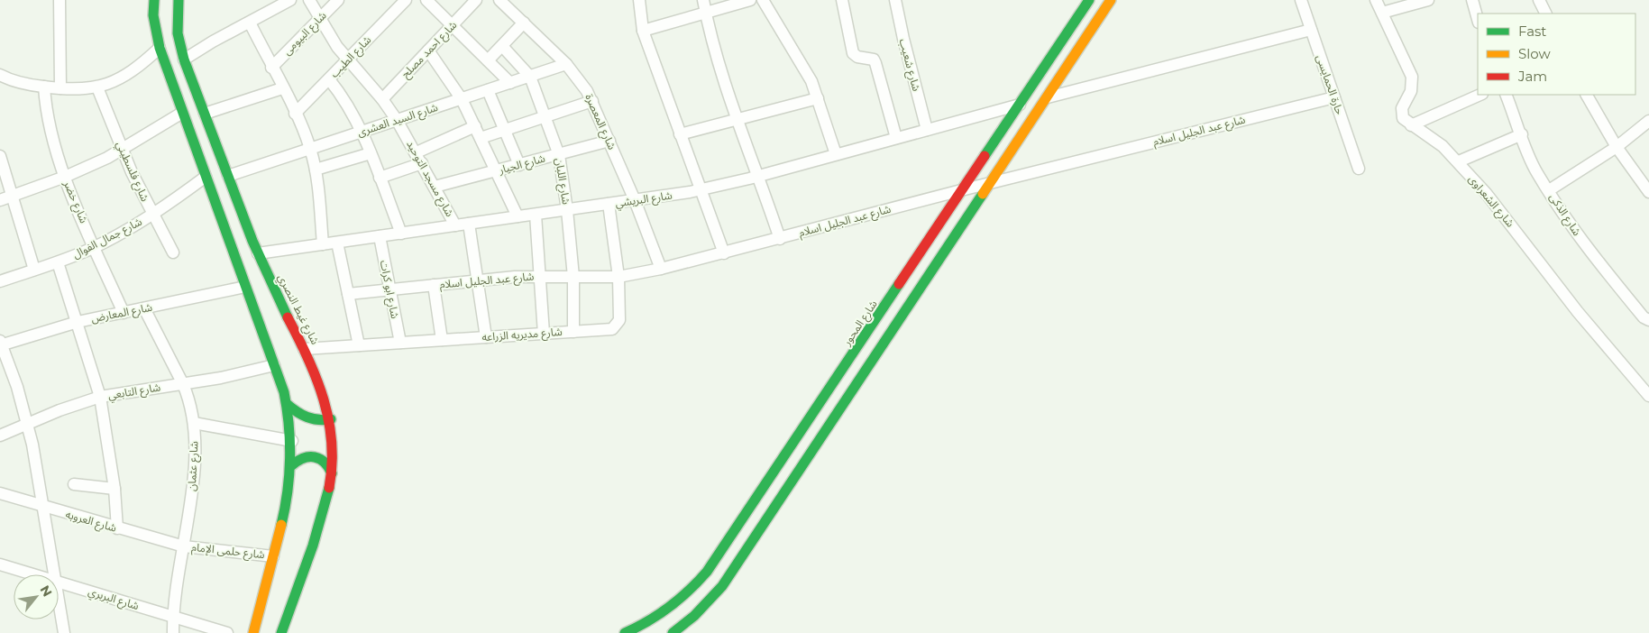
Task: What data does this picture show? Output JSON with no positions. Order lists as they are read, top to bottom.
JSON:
{
  "streets": {
    "main road": ["شارع غيط النصري", "شارع المحور"],
    "street": [
      "شارع البيومى",
      "شارع احمد مصلح",
      "شارع الطيب",
      "شارع شعيب",
      "حارة الحمايسى",
      "شارع السيد العشرى",
      "شارع المعصرة",
      "شارع عبد الجليل اسلام",
      "شارع الجيار",
      "شارع فلسطيني",
      "شارع مسجد التوحيد",
      "شارع اللبان",
      "شارع البريشي",
      "شارع الشعراوى",
      "شارع خضر",
      "شارع الذكى",
      "شارع جمال الفوال",
      "شارع ابو كرات",
      "شارع المعارض",
      "شارع مديريه الزراعه",
      "شارع التابعي",
      "شارع عثمان",
      "شارع العروبه",
      "شارع حلمى الإمام",
      "شارع البربري"
    ]
  },
  "crossings": [
    ["شارع البيومى", "شارع مسجد التوحيد"],
    ["شارع احمد مصلح", "شارع مسجد التوحيد"],
    ["شارع الطيب", "شارع مسجد التوحيد"],
    ["شارع شعيب", "شارع البريشي"],
    ["حارة الحمايسى", "شارع عبد الجليل اسلام"],
    ["شارع السيد العشرى", "شارع المعصرة"],
    ["شارع السيد العشرى", "شارع مسجد التوحيد"],
    ["شارع السيد العشرى", "شارع اللبان"],
    ["شارع السيد العشرى", "شارع غيط النصري"],
    ["شارع المعصرة", "شارع عبد الجليل اسلام"],
    ["شارع المعصرة", "شارع الجيار"],
    ["شارع المعصرة", "شارع البريشي"],
    ["شارع عبد الجليل اسلام", "شارع اللبان"],
    ["شارع عبد الجليل اسلام", "شارع ابو كرات"],
    ["شارع عبد الجليل اسلام", "شارع المحور"],
    ["شارع عبد الجليل اسلام", "شارع مديريه الزراعه"],
    ["شارع الجيار", "شارع مسجد التوحيد"],
    ["شارع الجيار", "شارع اللبان"],
    ["شارع فلسطيني", "شارع جمال الفوال"],
    ["شارع مسجد التوحيد", "شارع البريشي"],
    ["شارع اللبان", "شارع البريشي"],
    ["شارع اللبان", "شارع مديريه الزراعه"],
    ["شارع البريشي", "شارع ابو كرات"],
    ["شارع البريشي", "شارع غيط النصري"],
    ["شارع البريشي", "شارع المحور"],
    ["شارع البريشي", "شارع مديريه الزراعه"],
    ["شارع خضر", "شارع جمال الفوال"],
    ["شارع خضر", "شارع المعارض"],
    ["شارع ابو كرات", "شارع مديريه الزراعه"],
    ["شارع غيط النصري", "شارع مديريه الزراعه"],
    ["شارع المعارض", "شارع عثمان"],
    ["شارع التابعي", "شارع عثمان"],
    ["شارع عثمان", "شارع العروبه"],
    ["شارع عثمان", "شارع حلمى الإمام"],
    ["شارع عثمان", "شارع البربري"],
    ["شارع العروبه", "شارع حلمى الإمام"]
  ],
  "legend": ["Fast", "Slow", "Jam"],
  "north": "top right"
}
